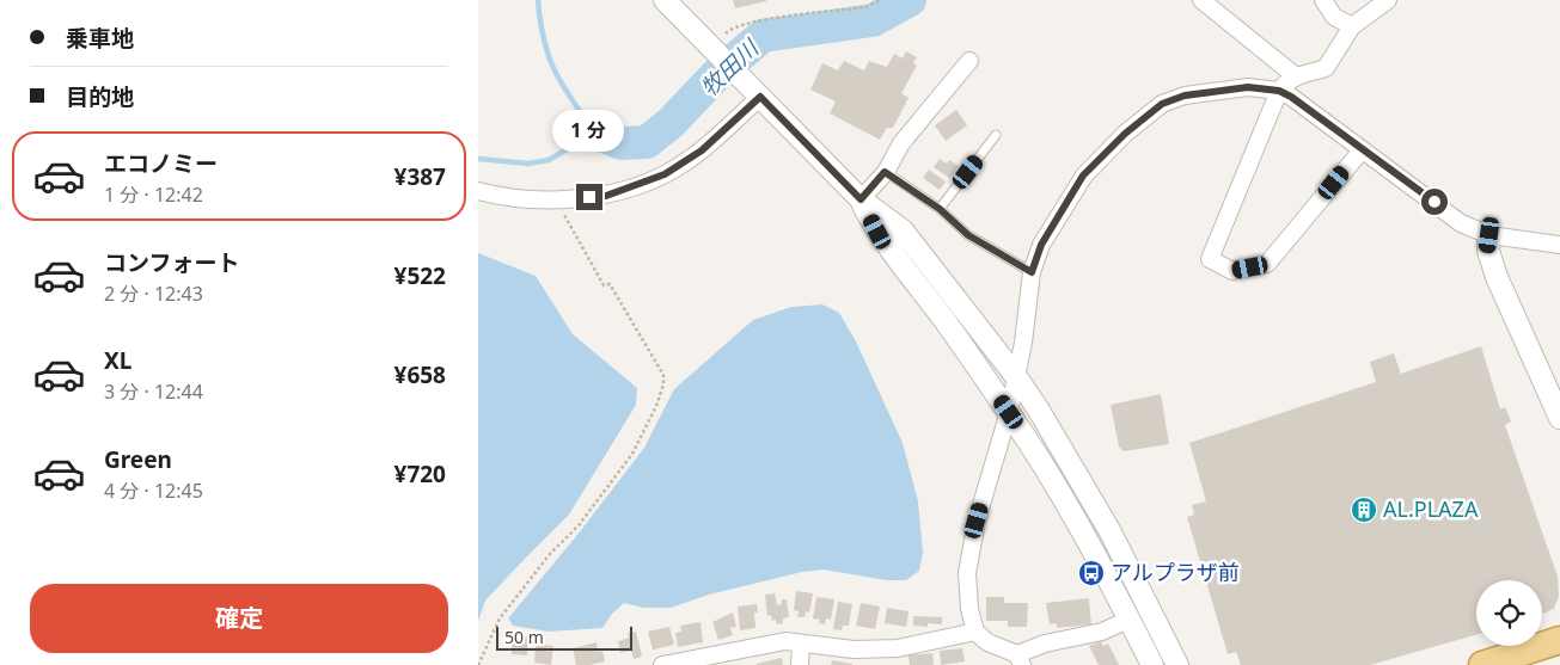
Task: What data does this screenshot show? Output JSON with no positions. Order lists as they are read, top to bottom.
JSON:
{
  "water": ["牧田川"],
  "places": {
    "building": ["AL.PLAZA"],
    "bus stop": ["アルプラザ前"]
  },
  "scale_bar": "50 m",
  "page": {
    "banner": ["乗車地", "目的地"],
    "bubble": "1 分",
    "list": [
      {
        "name": "エコノミー",
        "note": "1 分 · 12:42",
        "value": "¥387"
      },
      {
        "name": "コンフォート",
        "note": "2 分 · 12:43",
        "value": "¥522"
      },
      {
        "name": "XL",
        "note": "3 分 · 12:44",
        "value": "¥658"
      },
      {
        "name": "Green",
        "note": "4 分 · 12:45",
        "value": "¥720"
      }
    ],
    "buttons": "確定",
    "scale": "50 m"
  }
}
